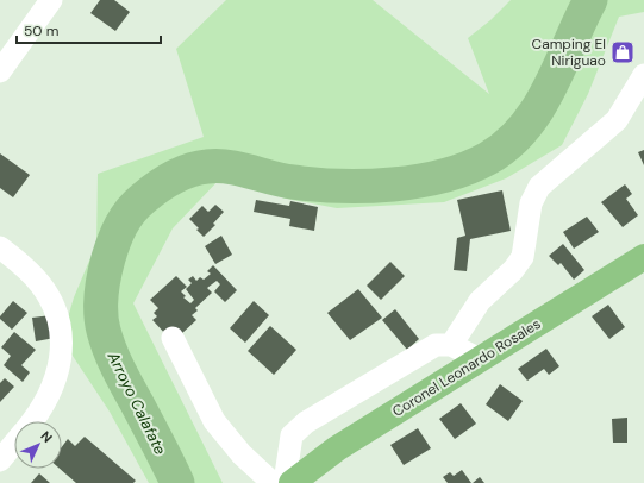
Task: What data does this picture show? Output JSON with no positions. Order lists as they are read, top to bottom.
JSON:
{
  "streets": {
    "main road": ["Coronel Leonardo Rosales"]
  },
  "water": ["Arroyo Calafate"],
  "places": {
    "shop": ["Camping El Niriguao"]
  },
  "scale_bar": "50 m",
  "north": "top right"
}
